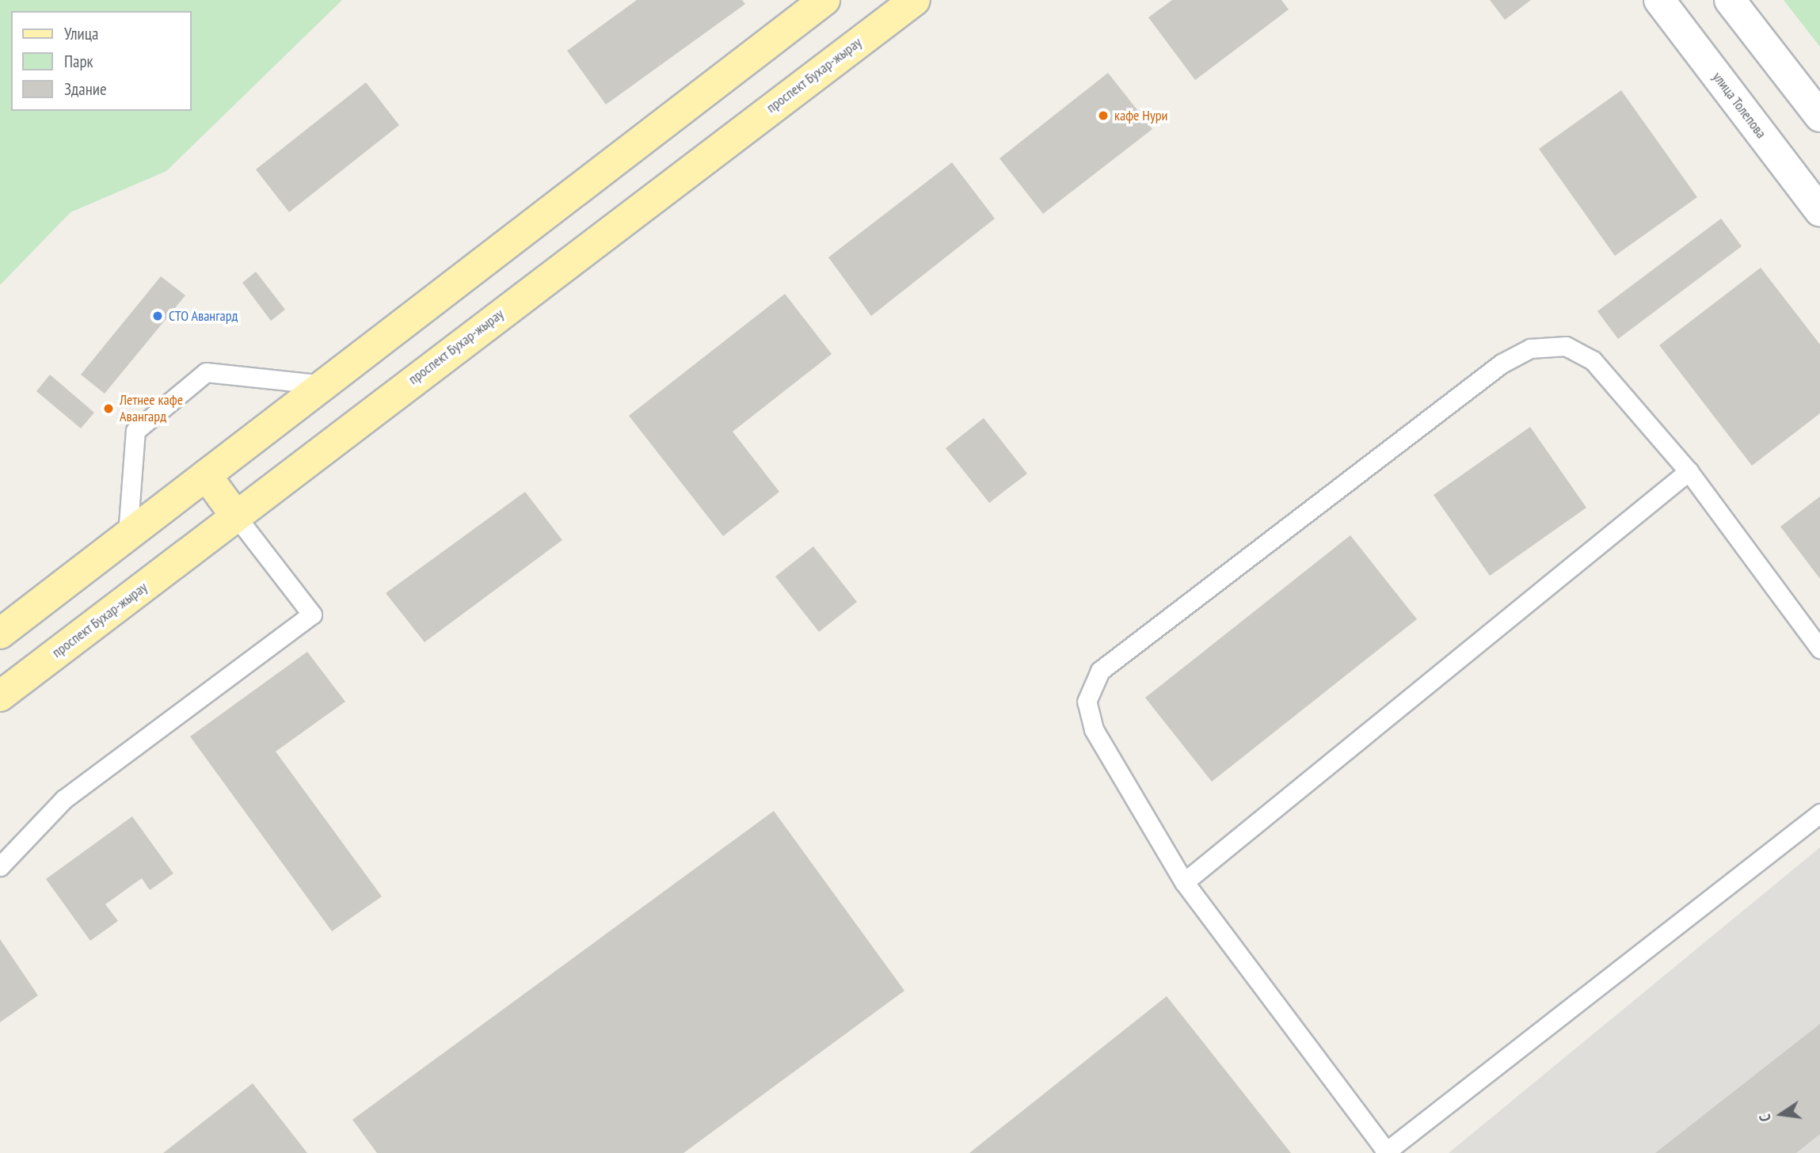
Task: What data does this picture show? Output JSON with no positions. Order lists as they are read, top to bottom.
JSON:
{
  "streets": {
    "main road": ["проспект Бухар-жырау"],
    "street": ["улица Толепова"]
  },
  "places": ["кафе Нури", "СТО Авангард", "Летнее кафе Авангард"],
  "legend": ["Улица", "Парк", "Здание"],
  "north": "left"
}
